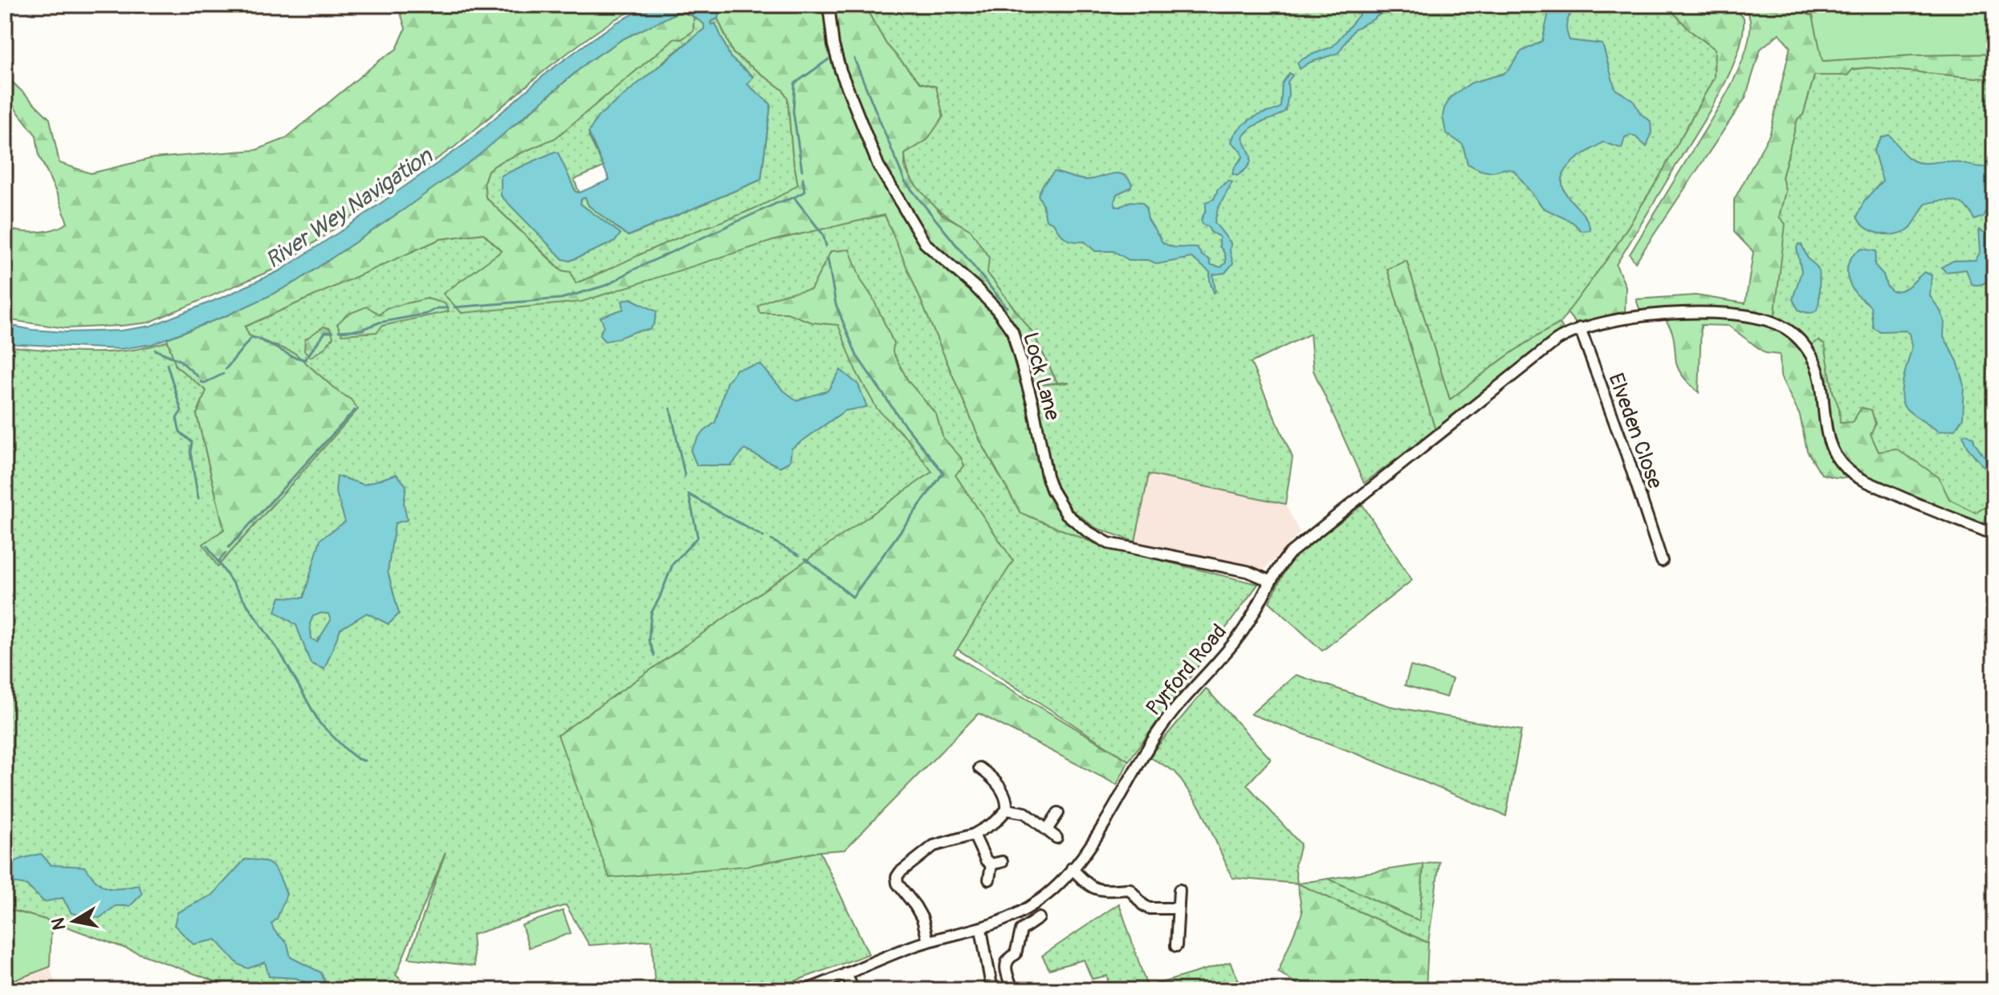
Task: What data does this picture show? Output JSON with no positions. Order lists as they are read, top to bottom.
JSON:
{
  "streets": {
    "street": ["Lock Lane", "Elveden Close", "Pyrford Road"]
  },
  "crossings": [
    ["Lock Lane", "Pyrford Road"],
    ["Elveden Close", "Pyrford Road"]
  ],
  "water": ["River Wey Navigation"],
  "north": "left"
}
